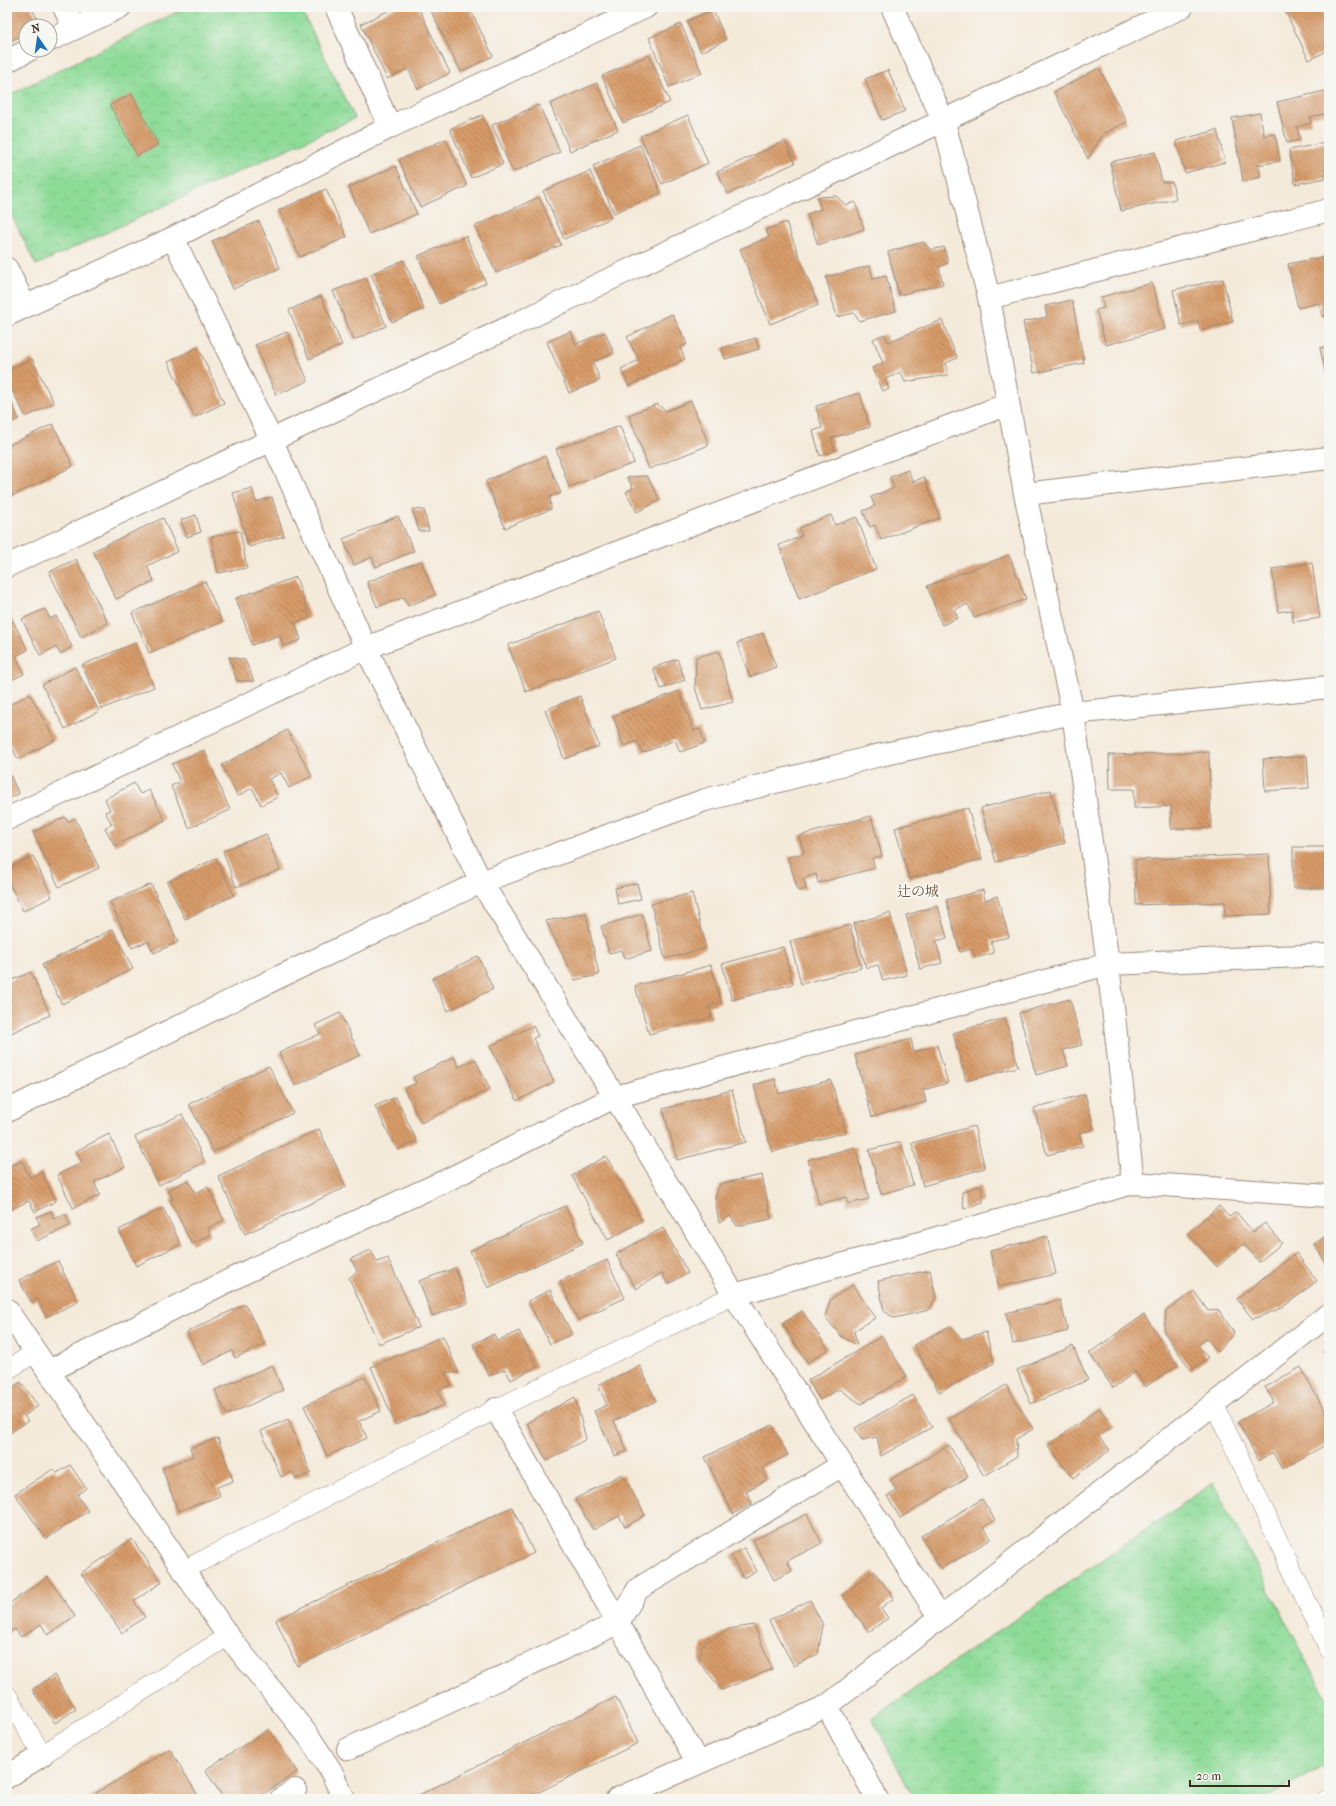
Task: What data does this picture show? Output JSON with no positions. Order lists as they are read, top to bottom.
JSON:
{
  "districts": ["辻の城"],
  "scale_bar": "20 m",
  "north": "top"
}
